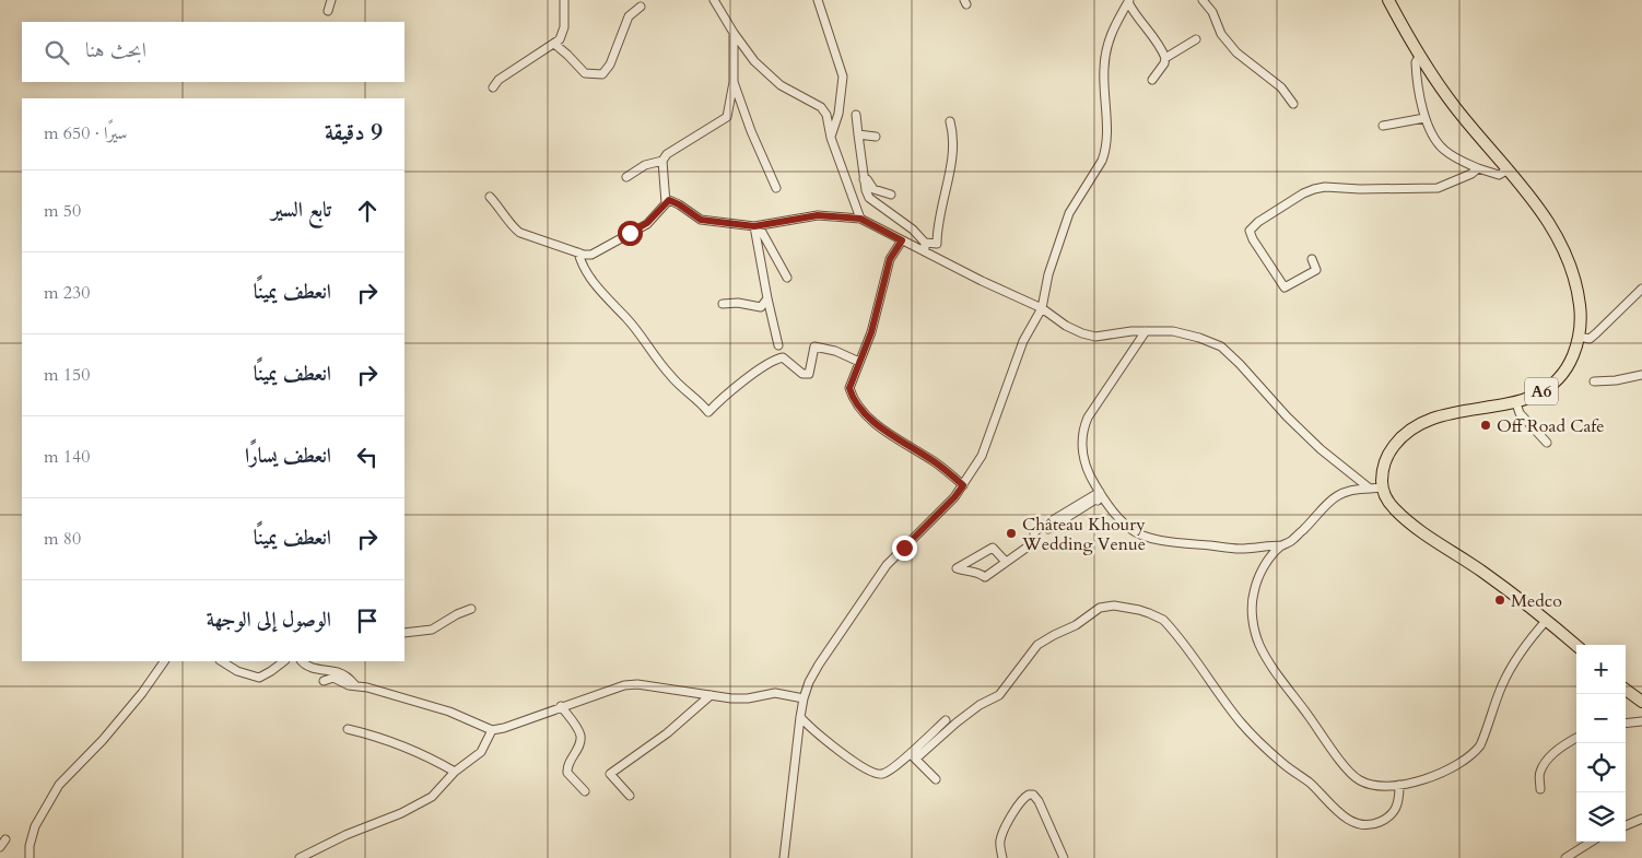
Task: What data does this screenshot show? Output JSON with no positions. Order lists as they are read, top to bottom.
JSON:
{
  "streets": {
    "highway": ["A6"]
  },
  "places": ["Off Road Cafe", "Château Khoury Wedding Venue", "Medco"],
  "page": {
    "search": "ابحث هنا",
    "heading": ["9 دقيقة", "سيرًا · 650 m"],
    "list": [
      ["تابع السير", "50 m"],
      ["انعطف يمينًا", "230 m"],
      ["انعطف يمينًا", "150 m"],
      ["انعطف يسارًا", "140 m"],
      ["انعطف يمينًا", "80 m"],
      "الوصول إلى الوجهة"
    ],
    "map_buttons": ["+", "−"]
  }
}
